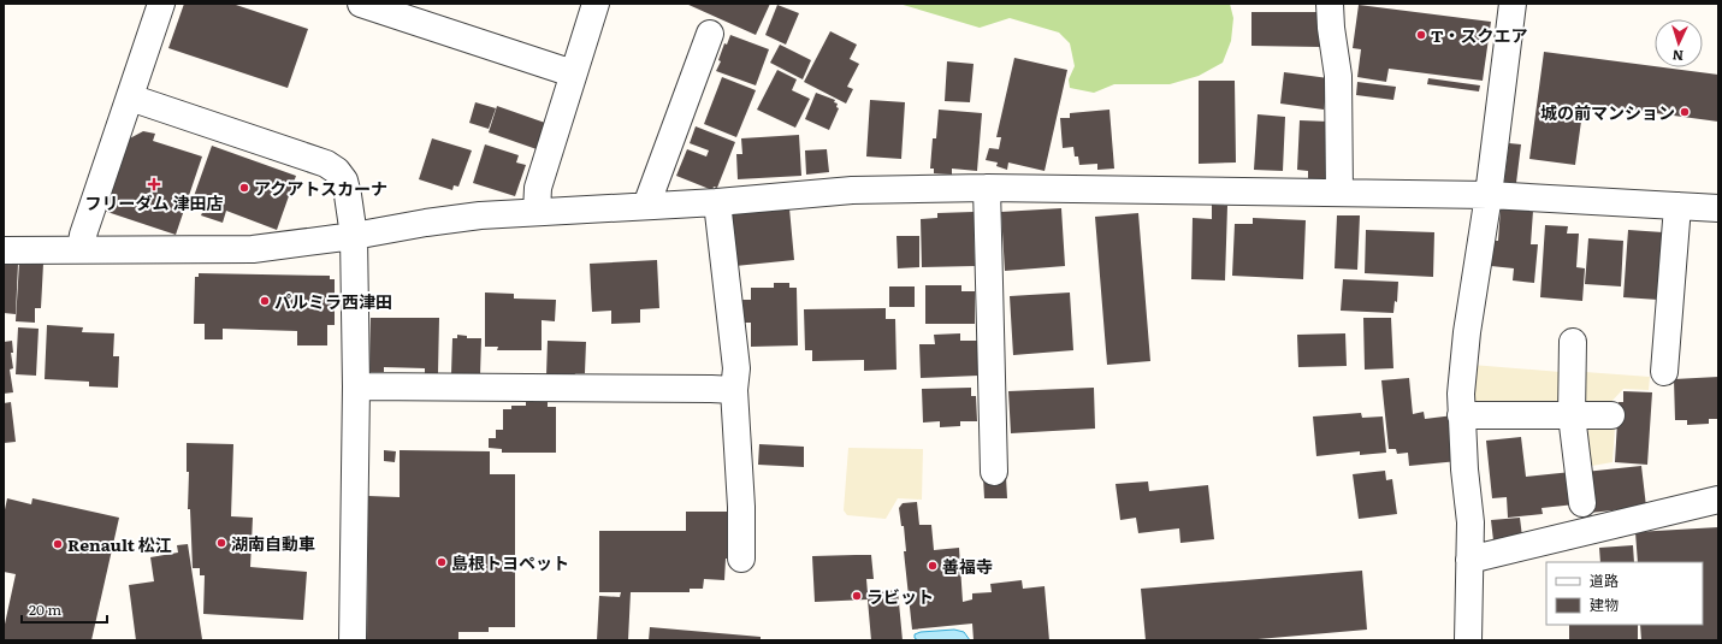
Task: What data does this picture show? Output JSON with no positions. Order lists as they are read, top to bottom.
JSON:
{
  "places": {
    "other": [
      "T・スクエア",
      "城の前マンション",
      "アクアトスカーナ",
      "パルミラ西津田",
      "湖南自動車",
      "Renault 松江",
      "島根トヨペット",
      "善福寺",
      "ラビット"
    ],
    "health": ["フリーダム 津田店"]
  },
  "legend": ["道路", "建物"],
  "scale_bar": "20 m",
  "north": "bottom"
}
